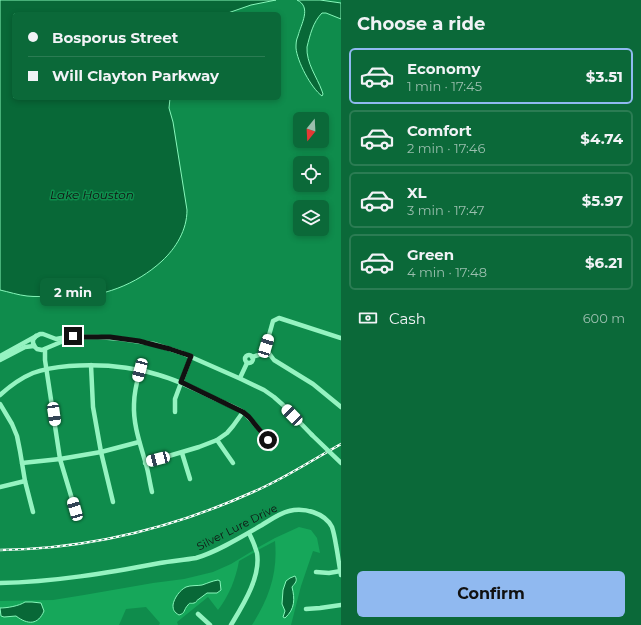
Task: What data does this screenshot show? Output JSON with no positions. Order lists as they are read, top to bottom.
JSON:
{
  "streets": {
    "street": ["Silver Lure Drive"]
  },
  "water": ["Lake Houston"],
  "north": "bottom",
  "page": {
    "heading": "Choose a ride",
    "banner": ["Bosporus Street", "Will Clayton Parkway"],
    "list": [
      {
        "name": "Economy",
        "note": "1 min · 17:45",
        "value": "$3.51"
      },
      {
        "name": "Comfort",
        "note": "2 min · 17:46",
        "value": "$4.74"
      },
      {
        "name": "XL",
        "note": "3 min · 17:47",
        "value": "$5.97"
      },
      {
        "name": "Green",
        "note": "4 min · 17:48",
        "value": "$6.21"
      }
    ],
    "bubble": "2 min",
    "pay": ["Cash", "600 m"],
    "buttons": "Confirm"
  }
}
